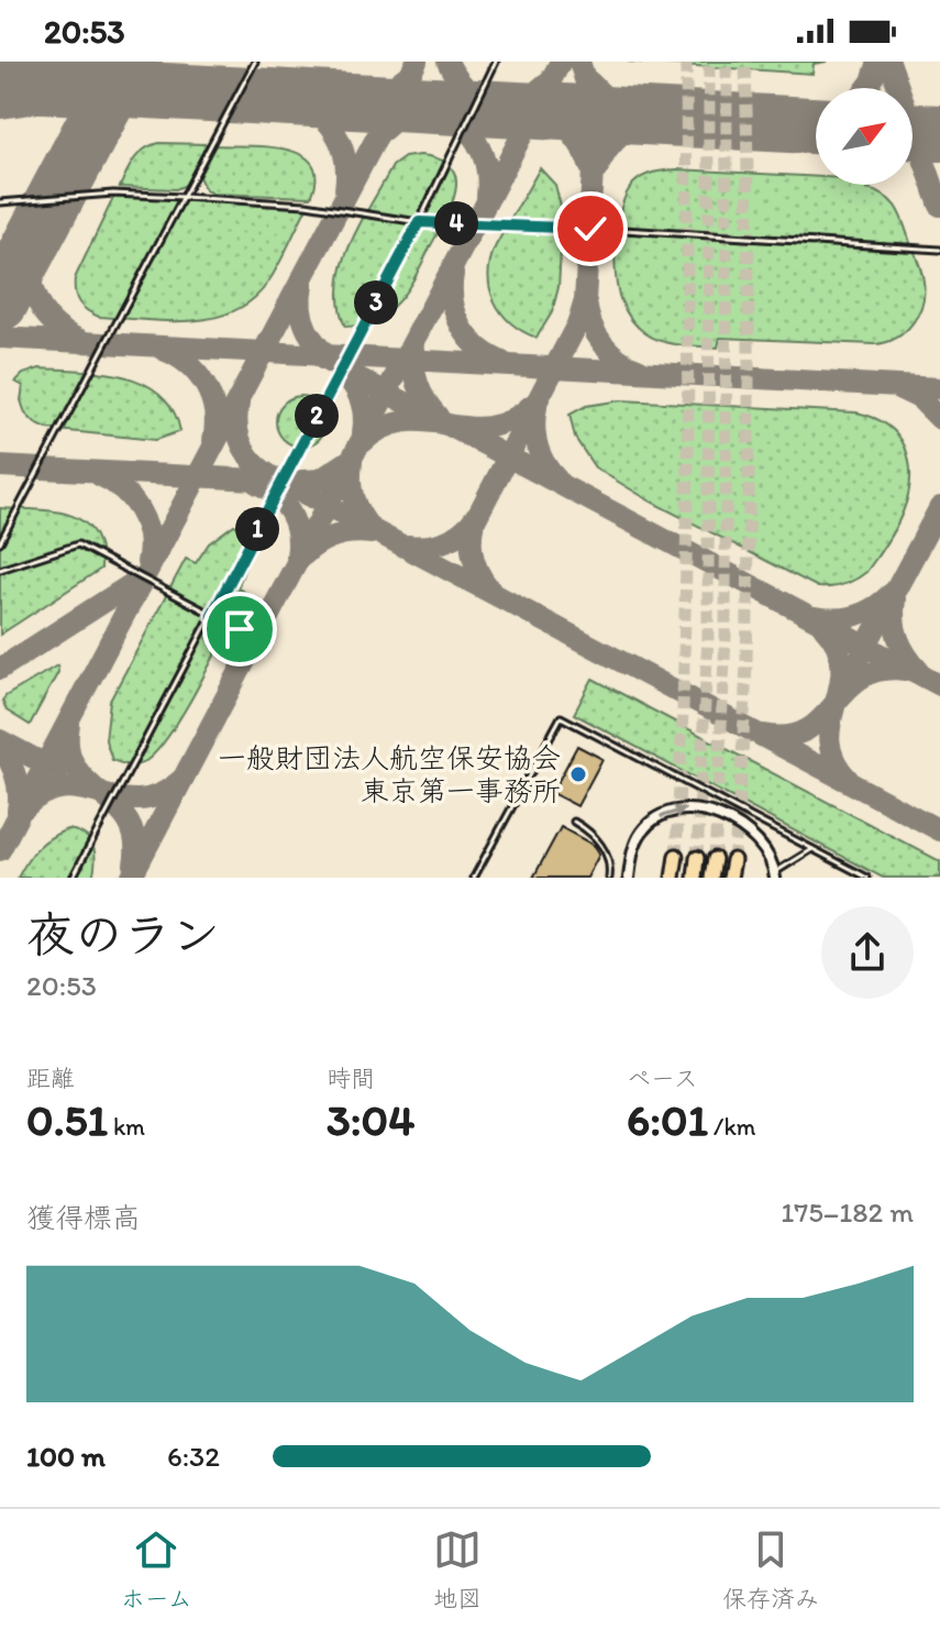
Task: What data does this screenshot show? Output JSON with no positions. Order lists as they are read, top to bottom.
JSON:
{
  "places": ["一般財団法人航空保安協会 東京第一事務所"],
  "north": "top right",
  "page": {
    "status": "20:53",
    "pins": [
      "4",
      "3",
      "2",
      "1"
    ],
    "heading": ["夜のラン", "20:53"],
    "stats": [
      ["距離", "0.51 km"],
      ["時間", "3:04"],
      ["ペース", "6:01 /km"]
    ],
    "chart": ["獲得標高", "175–182 m"],
    "list": [
      {
        "name": "100 m",
        "note": "6:32"
      }
    ],
    "tabs": ["ホーム", "地図", "保存済み"]
  }
}
